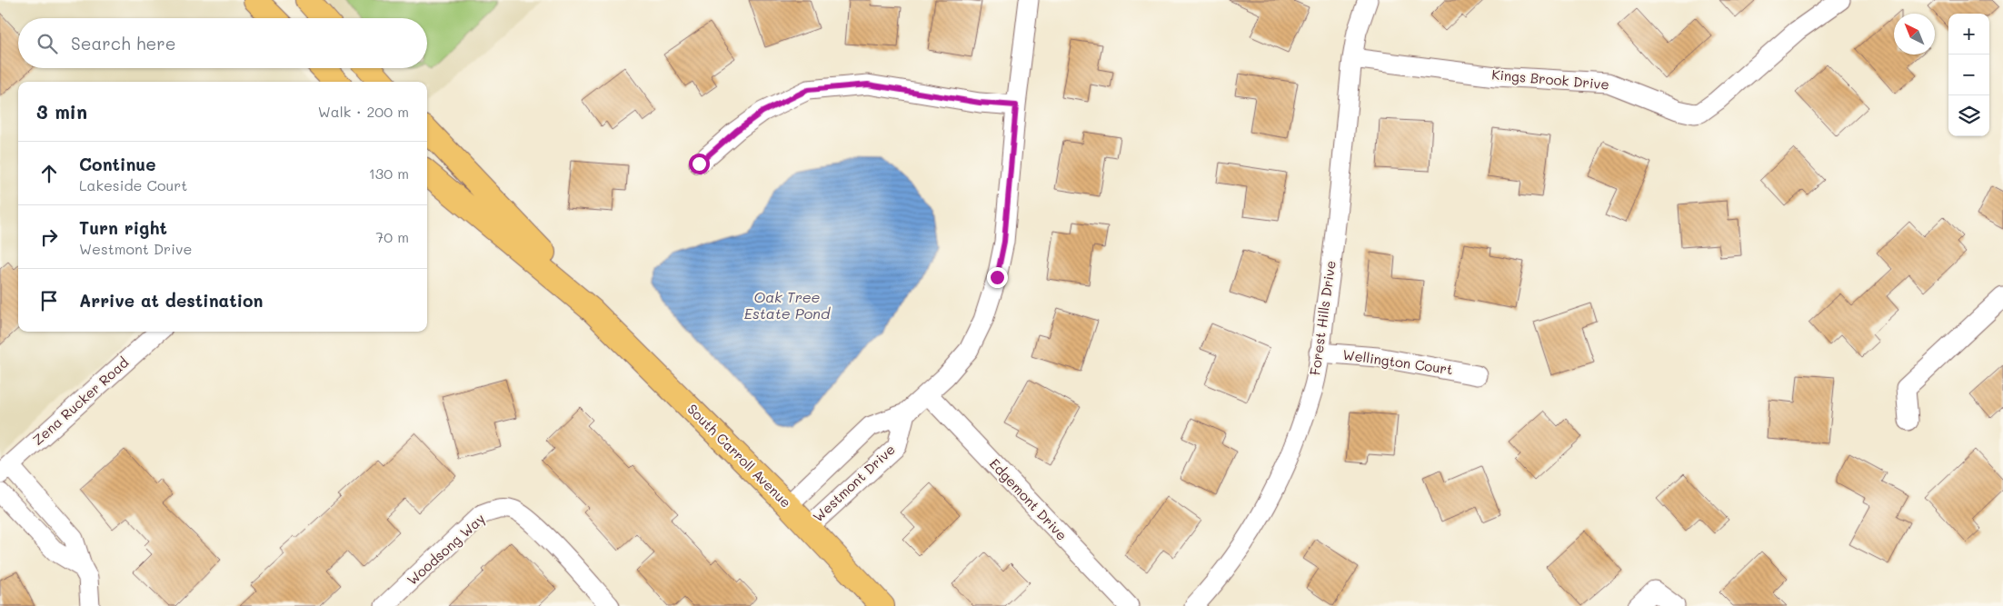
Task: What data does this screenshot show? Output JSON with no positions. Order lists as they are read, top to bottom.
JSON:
{
  "streets": {
    "main road": ["South Carroll Avenue"],
    "street": [
      "Kings Brook Drive",
      "Forest Hills Drive",
      "Wellington Court",
      "Zena Rucker Road",
      "Westmont Drive",
      "Edgemont Drive",
      "Woodsong Way"
    ]
  },
  "crossings": [
    ["Kings Brook Drive", "Forest Hills Drive"],
    ["Forest Hills Drive", "Wellington Court"],
    ["South Carroll Avenue", "Westmont Drive"],
    ["Westmont Drive", "Edgemont Drive"]
  ],
  "water": ["Oak Tree Estate Pond"],
  "north": "top left",
  "page": {
    "map_buttons": ["+", "−"],
    "search": "Search here",
    "heading": ["3 min", "Walk · 200 m"],
    "list": [
      ["Continue", "Lakeside Court", "130 m"],
      ["Turn right", "Westmont Drive", "70 m"],
      "Arrive at destination"
    ]
  }
}
